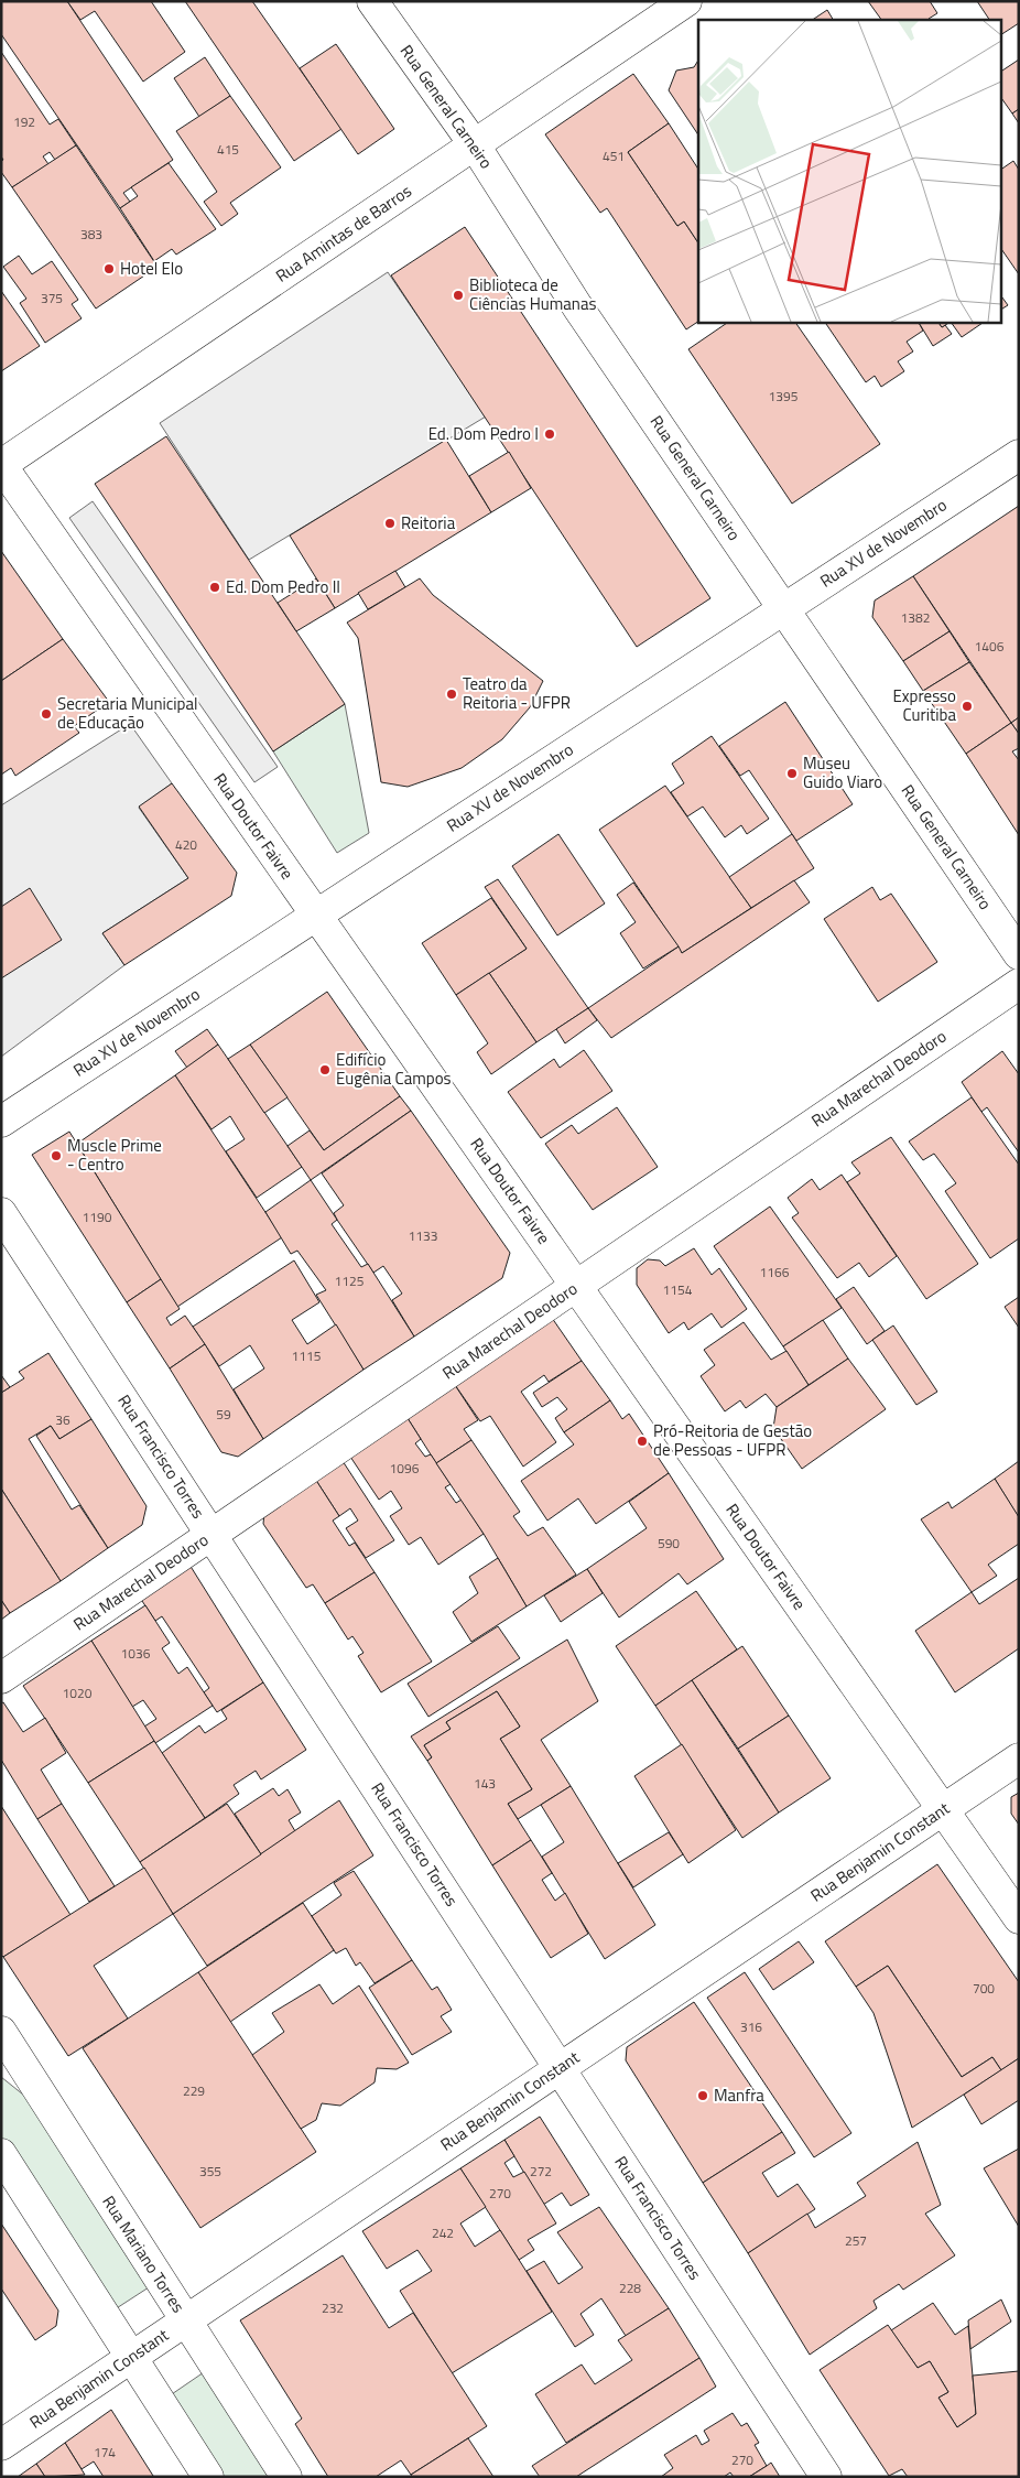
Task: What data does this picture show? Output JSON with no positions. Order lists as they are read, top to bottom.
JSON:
{
  "streets": {
    "street": [
      "Rua General Carneiro",
      "Rua Amintas de Barros",
      "Rua XV de Novembro",
      "Rua Doutor Faivre",
      "Rua Marechal Deodoro",
      "Rua Francisco Torres",
      "Rua Benjamin Constant",
      "Rua Mariano Torres"
    ]
  },
  "crossings": [
    ["Rua General Carneiro", "Rua Amintas de Barros"],
    ["Rua General Carneiro", "Rua XV de Novembro"],
    ["Rua Amintas de Barros", "Rua Doutor Faivre"],
    ["Rua XV de Novembro", "Rua Doutor Faivre"],
    ["Rua Doutor Faivre", "Rua Marechal Deodoro"],
    ["Rua Doutor Faivre", "Rua Benjamin Constant"],
    ["Rua Marechal Deodoro", "Rua Francisco Torres"],
    ["Rua Francisco Torres", "Rua Benjamin Constant"],
    ["Rua Benjamin Constant", "Rua Mariano Torres"]
  ],
  "places": [
    "Hotel Elo",
    "Biblioteca de Ciências Humanas",
    "Ed. Dom Pedro I",
    "Reitoria",
    "Ed. Dom Pedro II",
    "Teatro da Reitoria - UFPR",
    "Expresso Curitiba",
    "Secretaria Municipal de Educação",
    "Museu Guido Viaro",
    "Edifício Eugênia Campos",
    "Muscle Prime - Centro",
    "Pró-Reitoria de Gestão de Pessoas - UFPR",
    "Manfra"
  ],
  "house_numbers": [
    "192",
    "415",
    "451",
    "383",
    "375",
    "1395",
    "1382",
    "1406",
    "420",
    "1190",
    "1133",
    "1166",
    "1125",
    "1154",
    "1115",
    "59",
    "36",
    "1096",
    "590",
    "1036",
    "1020",
    "143",
    "700",
    "316",
    "229",
    "355",
    "272",
    "270",
    "242",
    "257",
    "228",
    "232",
    "174",
    "270"
  ]
}
